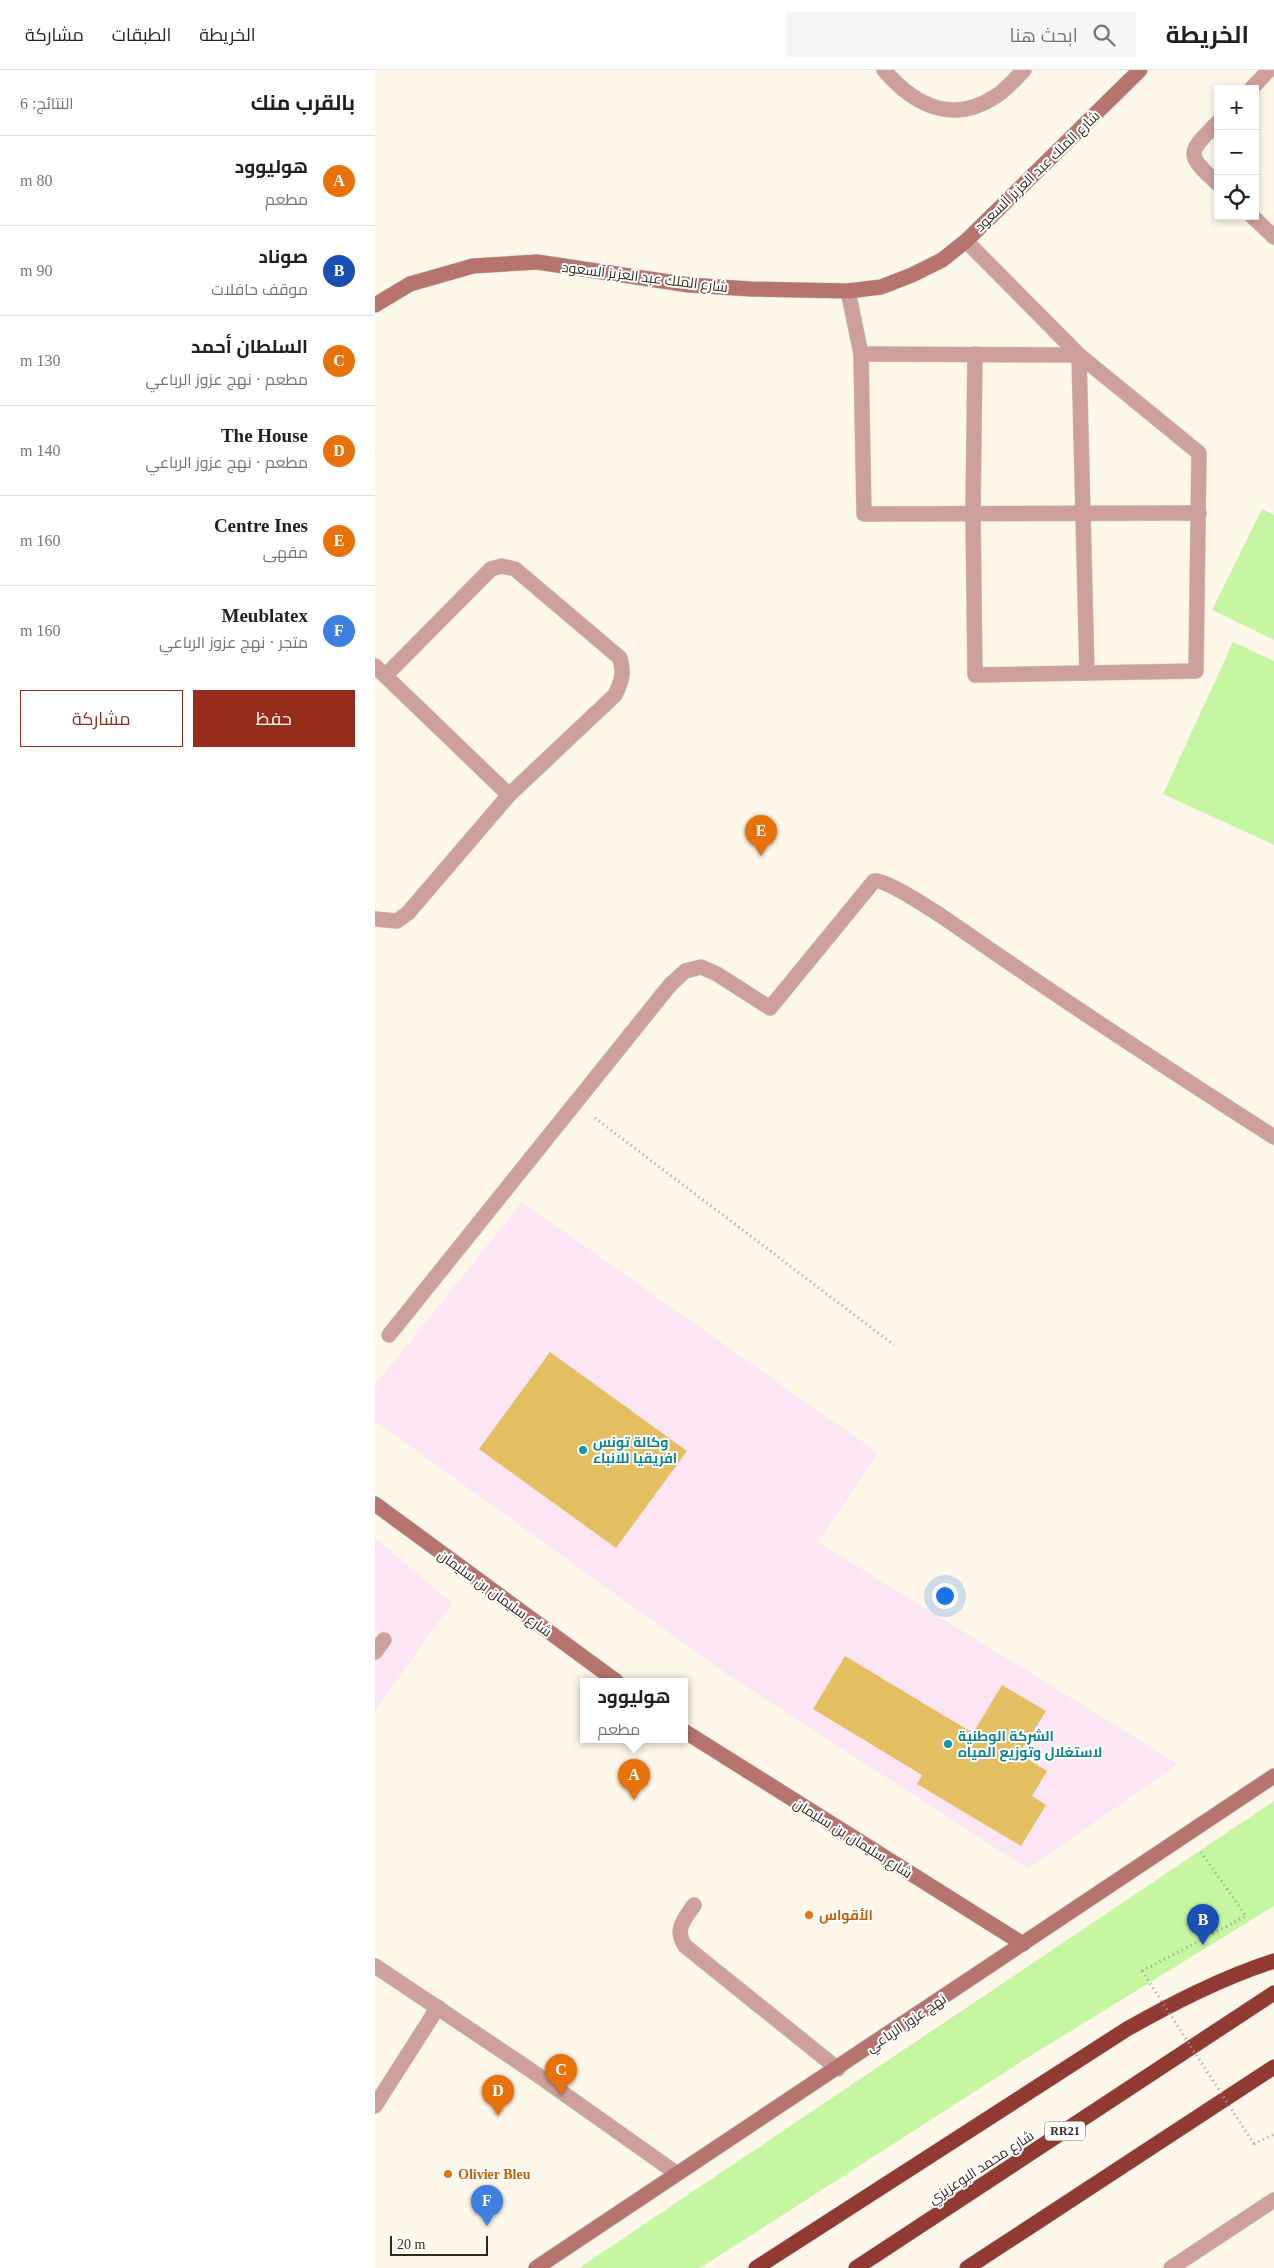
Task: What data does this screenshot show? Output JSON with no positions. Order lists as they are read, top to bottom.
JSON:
{
  "streets": {
    "highway": ["RR21", "شارع محمد البوعزيزي"],
    "street": ["شارع الملك عبد العزيز آلسعود", "شارع سليمان بن سليمان", "نهج عزوز الرباعي"]
  },
  "crossings": [
    ["شارع سليمان بن سليمان", "نهج عزوز الرباعي"]
  ],
  "places": [
    "وكالة تونس افريقيا للانباء",
    "الشركة الوطنية لاستغلال وتوزيع المياه",
    "الأقواس",
    "Olivier Bleu"
  ],
  "scale_bar": "20 m",
  "page": {
    "header": "الخريطة",
    "search": "ابحث هنا",
    "nav": ["الخريطة", "الطبقات", "مشاركة"],
    "heading": ["بالقرب منك", "النتائج: 6"],
    "map_buttons": ["+", "−"],
    "list": [
      {
        "mark": "A",
        "name": "هوليوود",
        "note": "مطعم",
        "value": "80 m"
      },
      {
        "mark": "B",
        "name": "صوناد",
        "note": "موقف حافلات",
        "value": "90 m"
      },
      {
        "mark": "C",
        "name": "السلطان أحمد",
        "note": "مطعم · نهج عزوز الرباعي",
        "value": "130 m"
      },
      {
        "mark": "D",
        "name": "The House",
        "note": "مطعم · نهج عزوز الرباعي",
        "value": "140 m"
      },
      {
        "mark": "E",
        "name": "Centre Ines",
        "note": "مقهى",
        "value": "160 m"
      },
      {
        "mark": "F",
        "name": "Meublatex",
        "note": "متجر · نهج عزوز الرباعي",
        "value": "160 m"
      }
    ],
    "buttons": ["حفظ", "مشاركة"],
    "pins": [
      "E",
      "A",
      "B",
      "C",
      "D",
      "F"
    ],
    "popup": ["هوليوود", "مطعم"],
    "scale": "20 m"
  }
}
